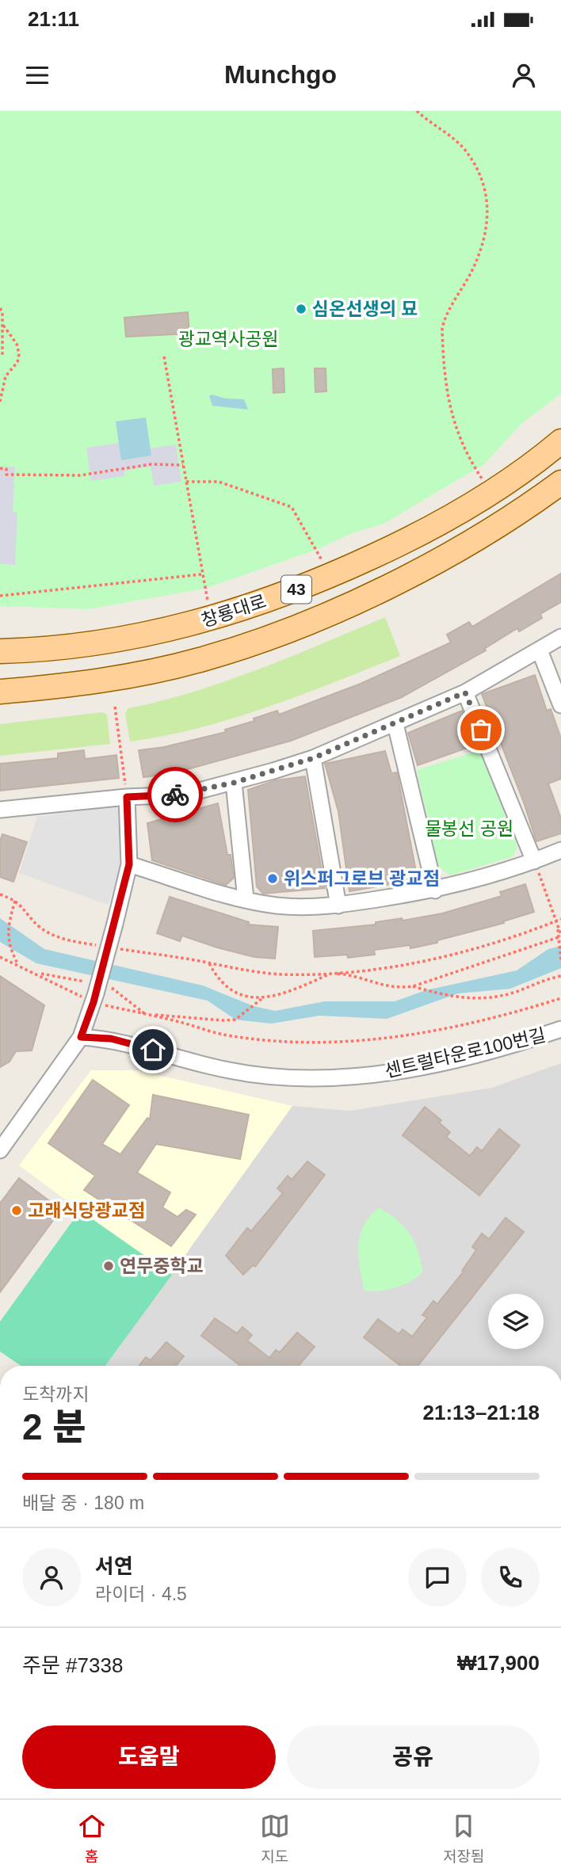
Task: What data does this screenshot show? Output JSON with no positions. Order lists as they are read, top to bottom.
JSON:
{
  "streets": {
    "main road": ["43", "창룡대로"],
    "street": ["센트럴타운로100번길"]
  },
  "parks": ["광교역사공원", "물봉선 공원"],
  "places": [
    "심온선생의 묘",
    "위스퍼그로브 광교점",
    "고래식당광교점",
    "연무중학교"
  ],
  "page": {
    "status": "21:11",
    "header": "Munchgo",
    "heading": ["2 분", "도착까지", "21:13–21:18"],
    "panel": [
      "서연",
      "라이더 · 4.5",
      "주문 #7338",
      "₩17,900"
    ],
    "bar": "배달 중 · 180 m",
    "buttons": ["도움말", "공유"],
    "tabs": ["홈", "지도", "저장됨"]
  }
}
